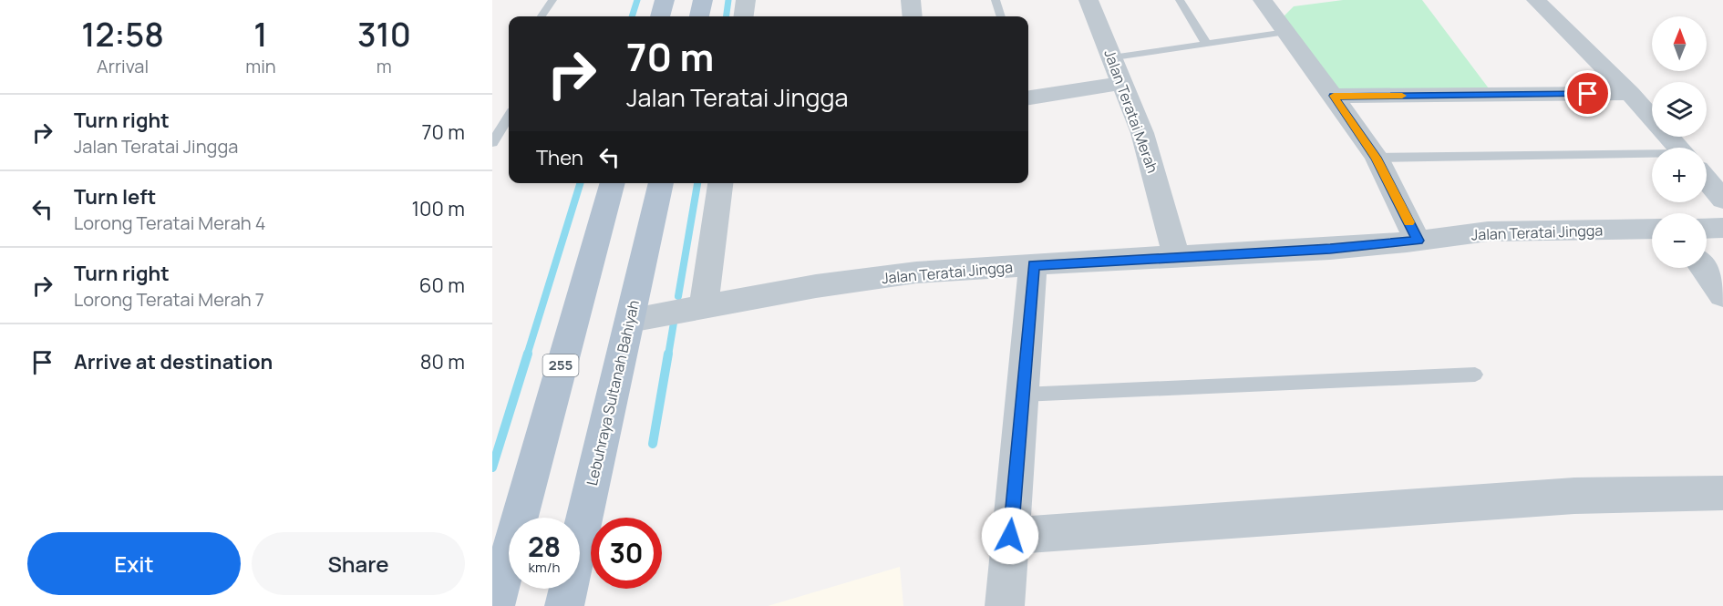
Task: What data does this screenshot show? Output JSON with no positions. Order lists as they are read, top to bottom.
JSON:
{
  "streets": {
    "main road": ["255", "Lebuhraya Sultanah Bahiyah"],
    "street": ["Jalan Teratai Merah", "Jalan Teratai Jingga"]
  },
  "crossings": [
    ["Jalan Teratai Merah", "Jalan Teratai Jingga"],
    ["Jalan Teratai Jingga", "Lebuhraya Sultanah Bahiyah"]
  ],
  "north": "top",
  "page": {
    "eta": [
      "12:58",
      "Arrival",
      "1",
      "min",
      "310",
      "m"
    ],
    "map_buttons": ["+", "−"],
    "turn": ["70 m", "Jalan Teratai Jingga"],
    "list": [
      {
        "name": "Turn right",
        "note": "Jalan Teratai Jingga",
        "value": "70 m"
      },
      {
        "name": "Turn left",
        "note": "Lorong Teratai Merah 4",
        "value": "100 m"
      },
      {
        "name": "Turn right",
        "note": "Lorong Teratai Merah 7",
        "value": "60 m"
      },
      {
        "name": "Arrive at destination",
        "value": "80 m"
      }
    ],
    "then": "Then",
    "speed": "28 km/h",
    "limit": "30",
    "buttons": ["Exit", "Share"]
  }
}
